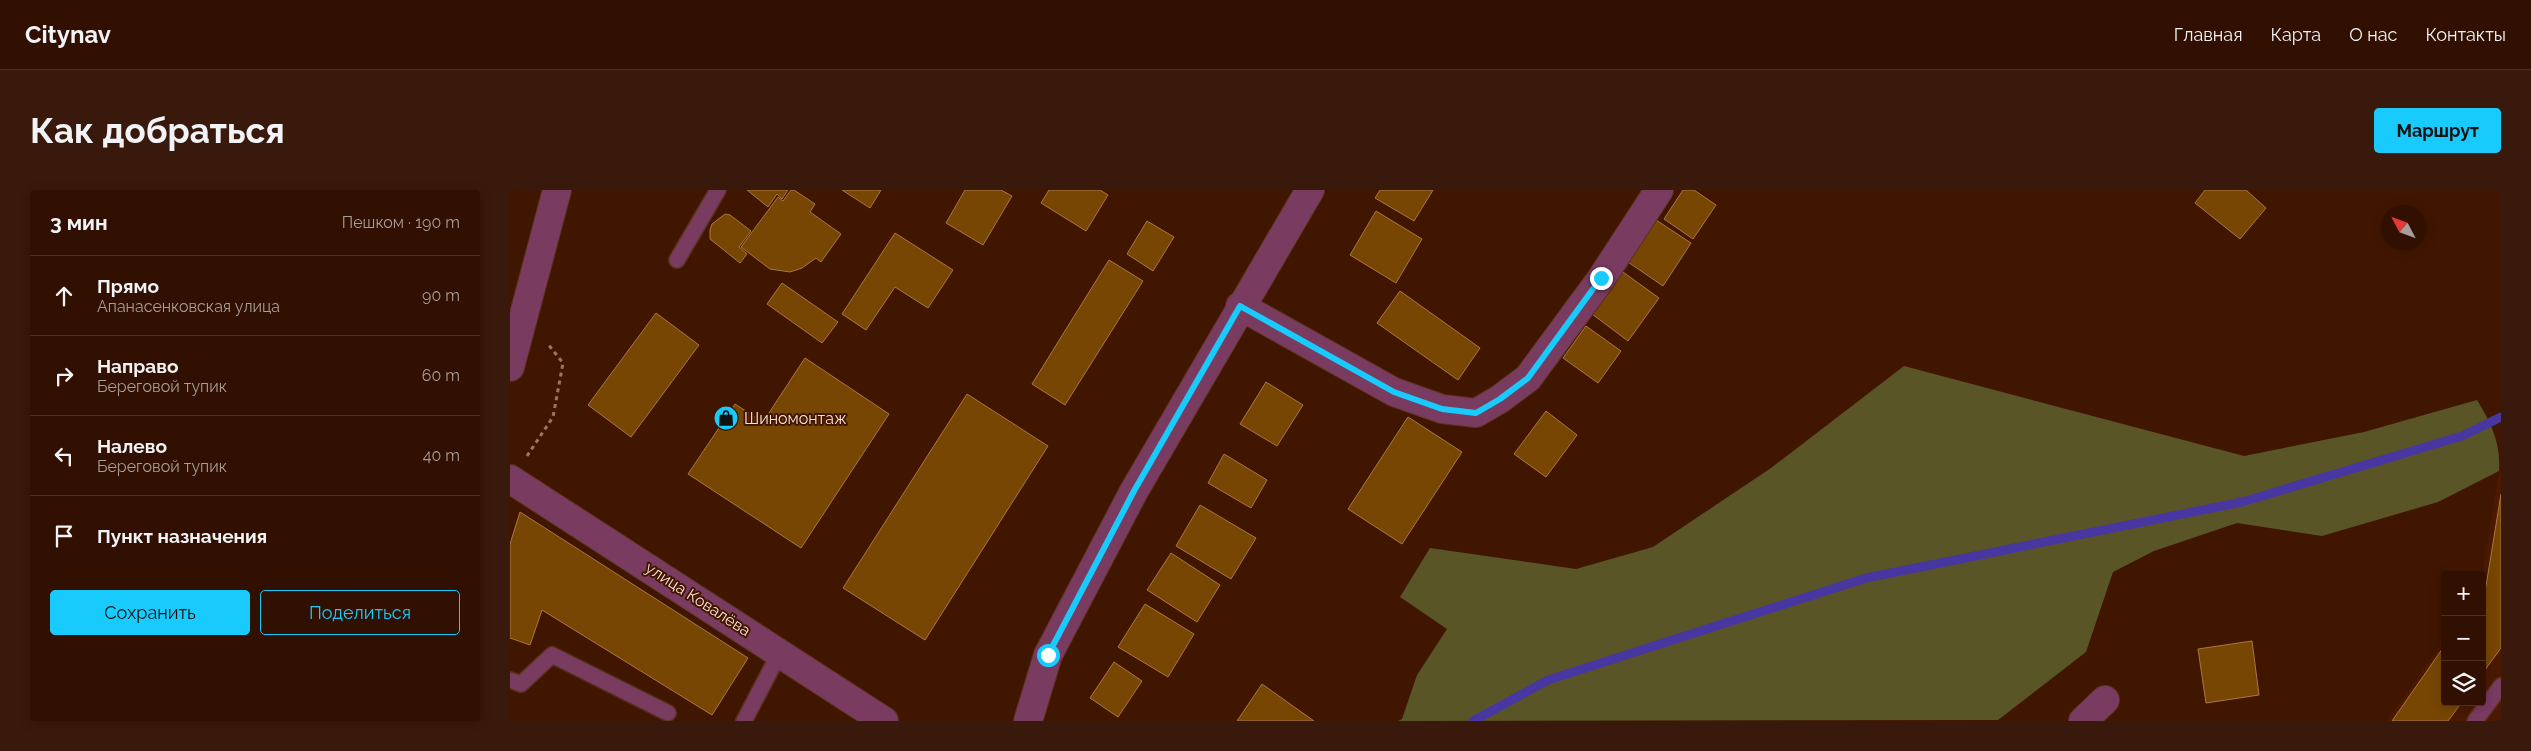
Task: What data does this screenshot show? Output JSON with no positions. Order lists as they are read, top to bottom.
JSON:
{
  "streets": {
    "street": ["улица Ковалёва"]
  },
  "places": {
    "shop": ["Шиномонтаж"]
  },
  "north": "top left",
  "page": {
    "header": "Citynav",
    "nav": [
      "Главная",
      "Карта",
      "О нас",
      "Контакты"
    ],
    "buttons": [
      "Маршрут",
      ["Сохранить", "Поделиться"]
    ],
    "title": "Как добраться",
    "heading": ["3 мин", "Пешком · 190 m"],
    "list": [
      ["Прямо", "Апанасенковская улица", "90 m"],
      ["Направо", "Береговой тупик", "60 m"],
      ["Налево", "Береговой тупик", "40 m"],
      "Пункт назначения"
    ],
    "map_buttons": ["+", "−"]
  }
}
